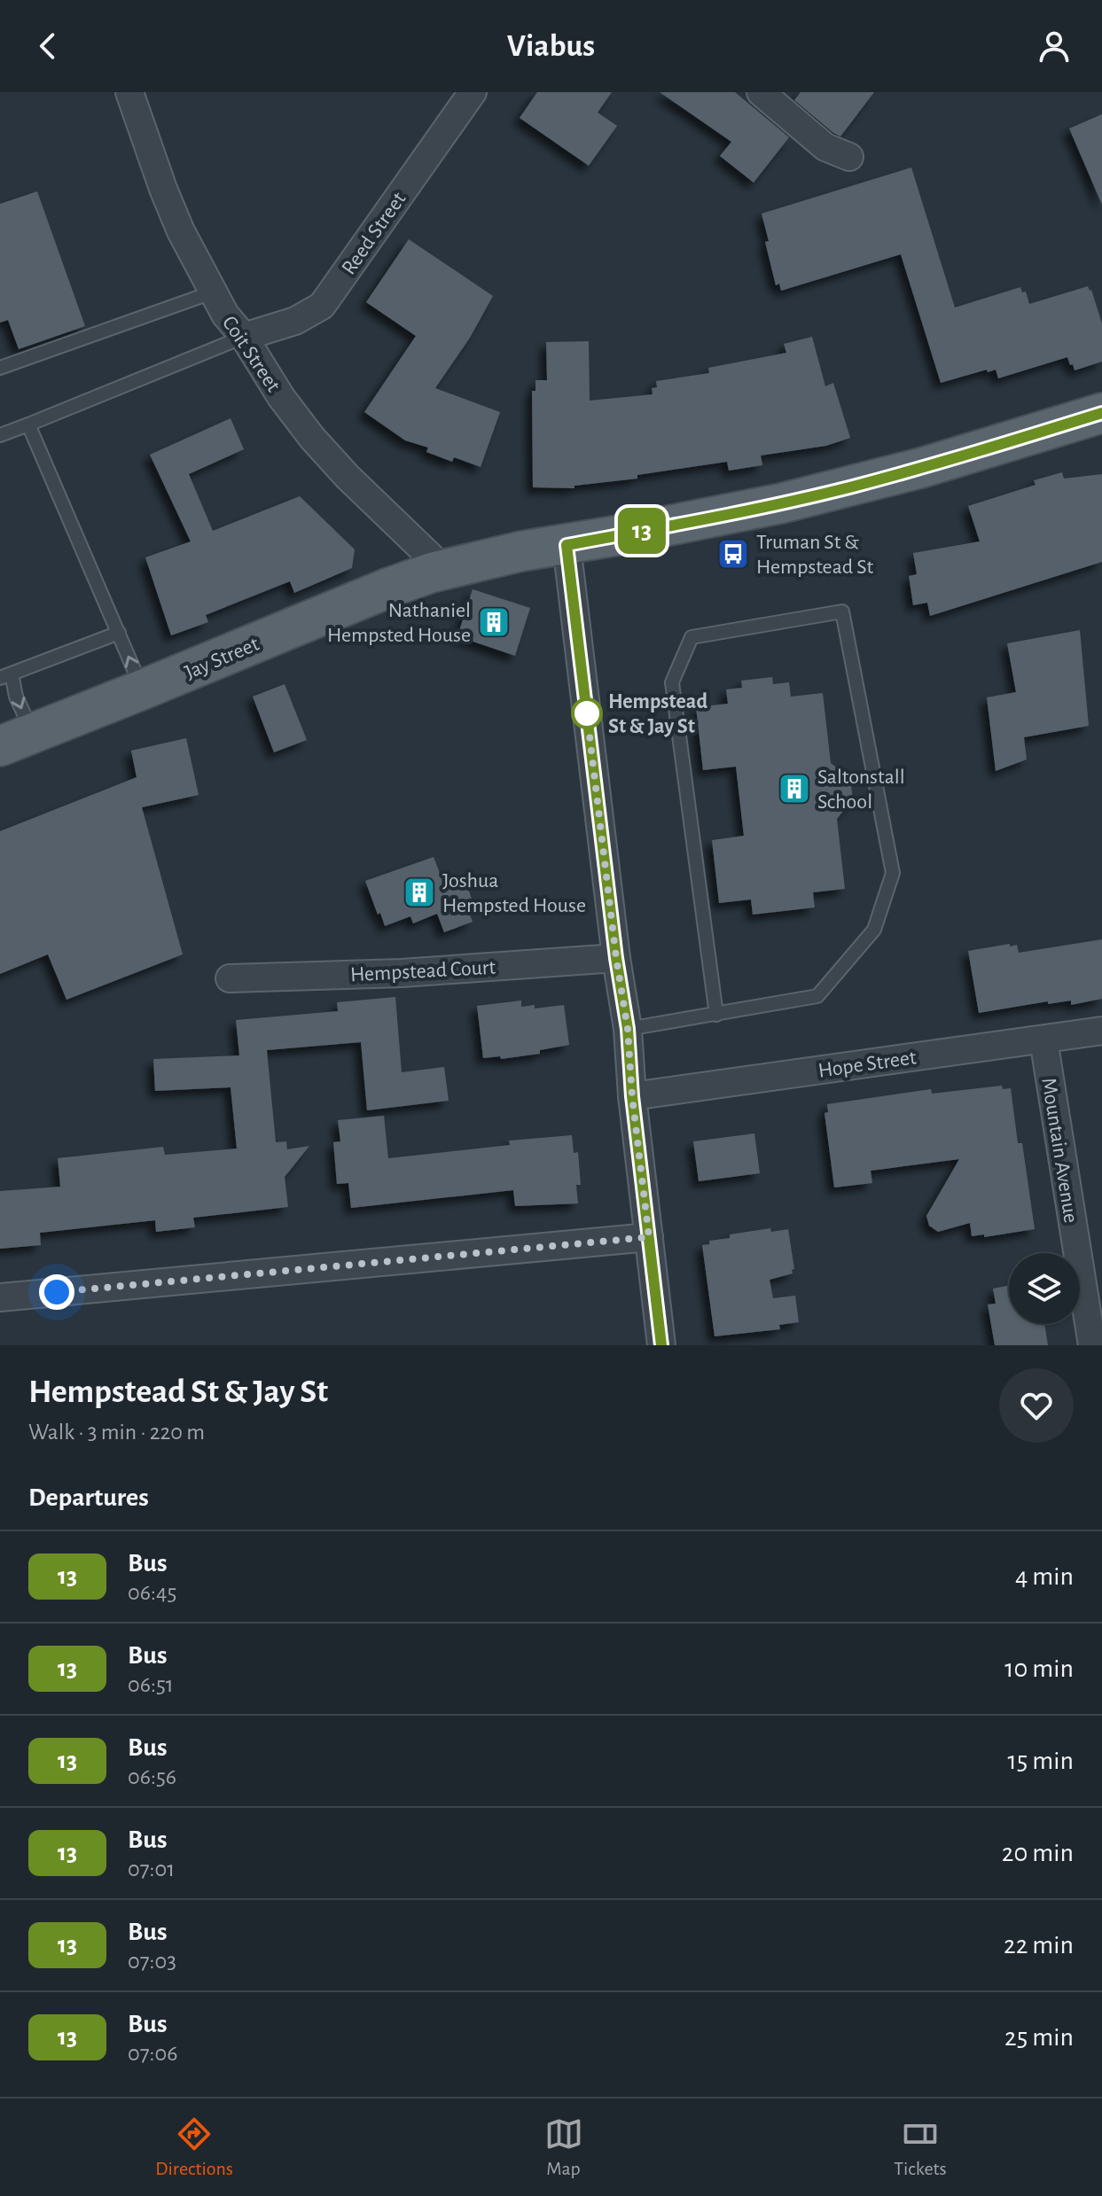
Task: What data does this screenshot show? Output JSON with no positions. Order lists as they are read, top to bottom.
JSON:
{
  "streets": {
    "main road": ["Jay Street"],
    "street": [
      "Reed Street",
      "Coit Street",
      "Hempstead Court",
      "Hope Street",
      "Mountain Avenue"
    ]
  },
  "crossings": [
    ["Reed Street", "Coit Street"],
    ["Coit Street", "Jay Street"],
    ["Hope Street", "Mountain Avenue"]
  ],
  "places": {
    "bus stop": ["Truman St & Hempstead St"],
    "building": ["Nathaniel Hempsted House", "Saltonstall School", "Joshua Hempsted House"],
    "other": ["Hempstead St & Jay St"]
  },
  "lines": ["bus line 13"],
  "page": {
    "header": "Viabus",
    "on_map": "13",
    "heading": [
      ["Hempstead St & Jay St", "Walk · 3 min · 220 m"],
      "Departures"
    ],
    "list": [
      {
        "mark": "13",
        "name": "Bus",
        "note": "06:45",
        "value": "4 min"
      },
      {
        "mark": "13",
        "name": "Bus",
        "note": "06:51",
        "value": "10 min"
      },
      {
        "mark": "13",
        "name": "Bus",
        "note": "06:56",
        "value": "15 min"
      },
      {
        "mark": "13",
        "name": "Bus",
        "note": "07:01",
        "value": "20 min"
      },
      {
        "mark": "13",
        "name": "Bus",
        "note": "07:03",
        "value": "22 min"
      },
      {
        "mark": "13",
        "name": "Bus",
        "note": "07:06",
        "value": "25 min"
      }
    ],
    "tabs": ["Directions", "Map", "Tickets"]
  }
}
